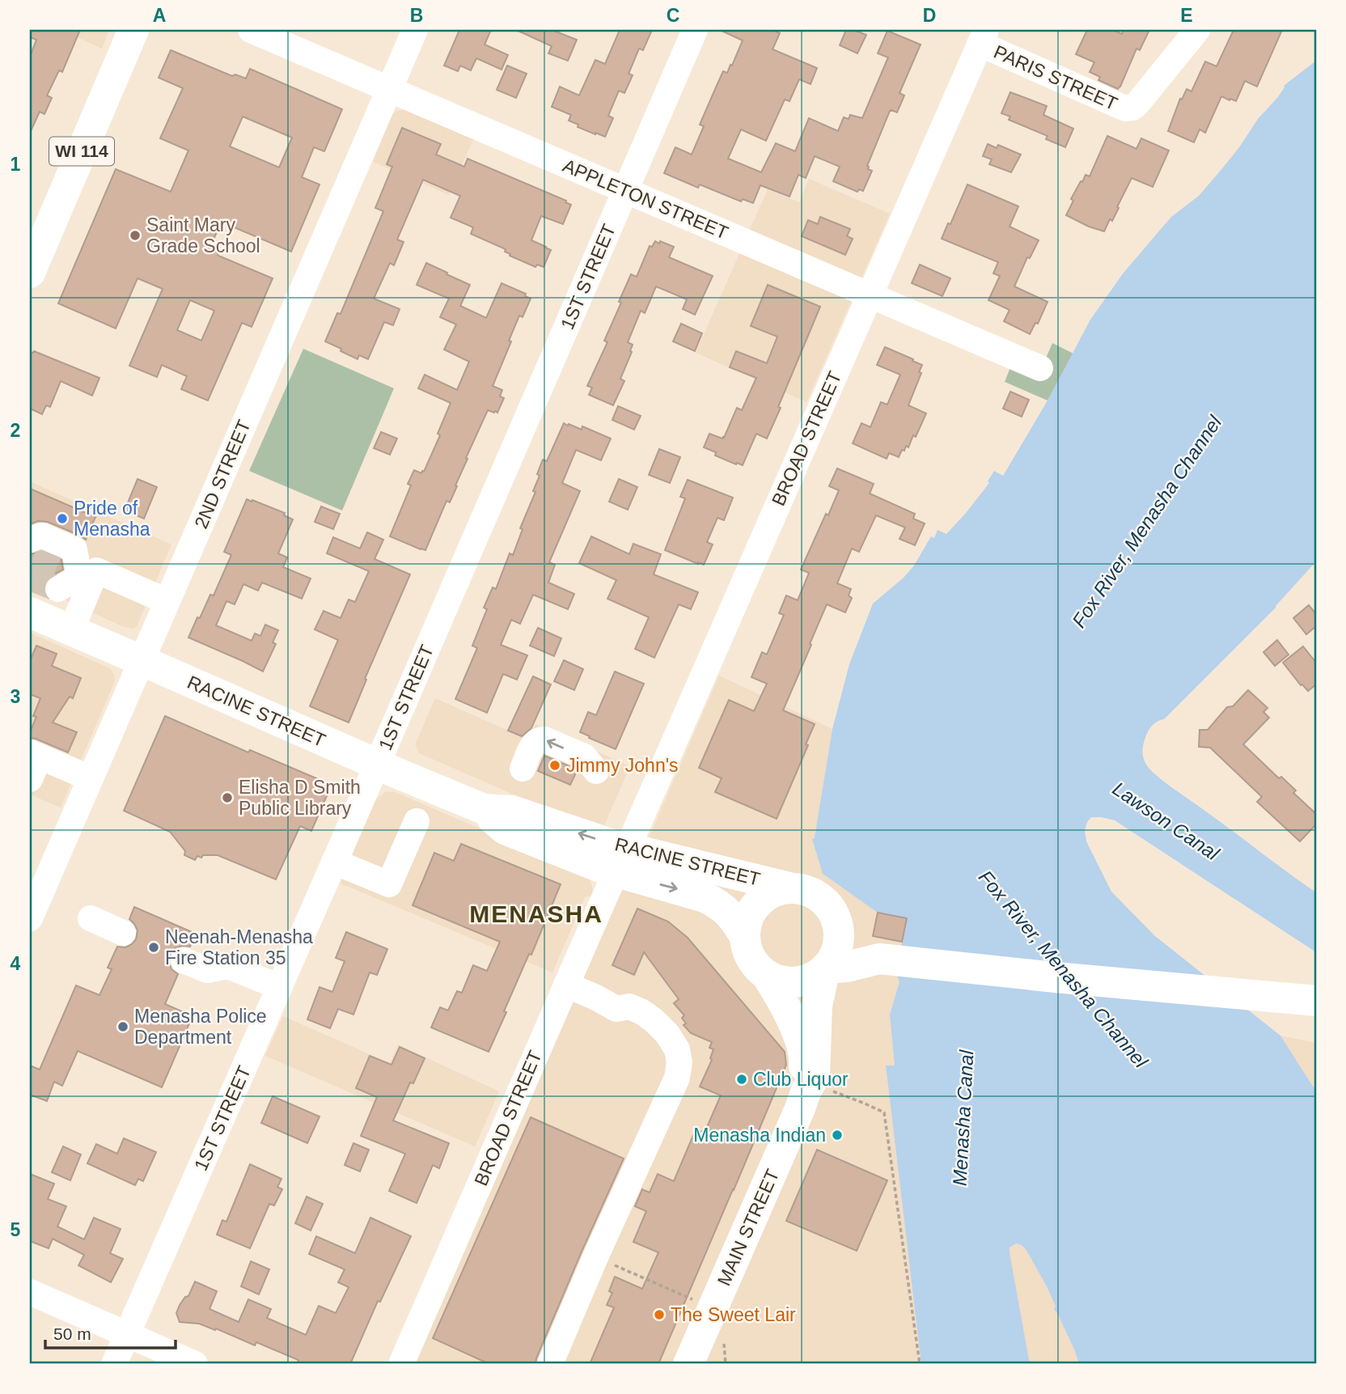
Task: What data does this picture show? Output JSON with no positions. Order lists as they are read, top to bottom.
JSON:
{
  "streets": {
    "main road": ["WI 114", "RACINE STREET", "MAIN STREET"],
    "street": [
      "PARIS STREET",
      "APPLETON STREET",
      "1ST STREET",
      "BROAD STREET",
      "2ND STREET"
    ]
  },
  "crossings": [
    ["PARIS STREET", "BROAD STREET"],
    ["APPLETON STREET", "1ST STREET"],
    ["APPLETON STREET", "BROAD STREET"],
    ["APPLETON STREET", "2ND STREET"],
    ["1ST STREET", "RACINE STREET"],
    ["BROAD STREET", "RACINE STREET"],
    ["2ND STREET", "RACINE STREET"],
    ["RACINE STREET", "MAIN STREET"]
  ],
  "districts": ["MENASHA"],
  "water": ["Fox River, Menasha Channel", "Lawson Canal", "Menasha Canal"],
  "places": [
    "Saint Mary Grade School",
    "Pride of Menasha",
    "Jimmy John's",
    "Elisha D Smith Public Library",
    "Neenah-Menasha Fire Station 35",
    "Menasha Police Department",
    "Club Liquor",
    "Menasha Indian",
    "The Sweet Lair"
  ],
  "scale_bar": "50 m",
  "grid": {
    "columns": [
      "A",
      "B",
      "C",
      "D",
      "E"
    ],
    "rows": [
      "1",
      "2",
      "3",
      "4",
      "5"
    ]
  }
}
